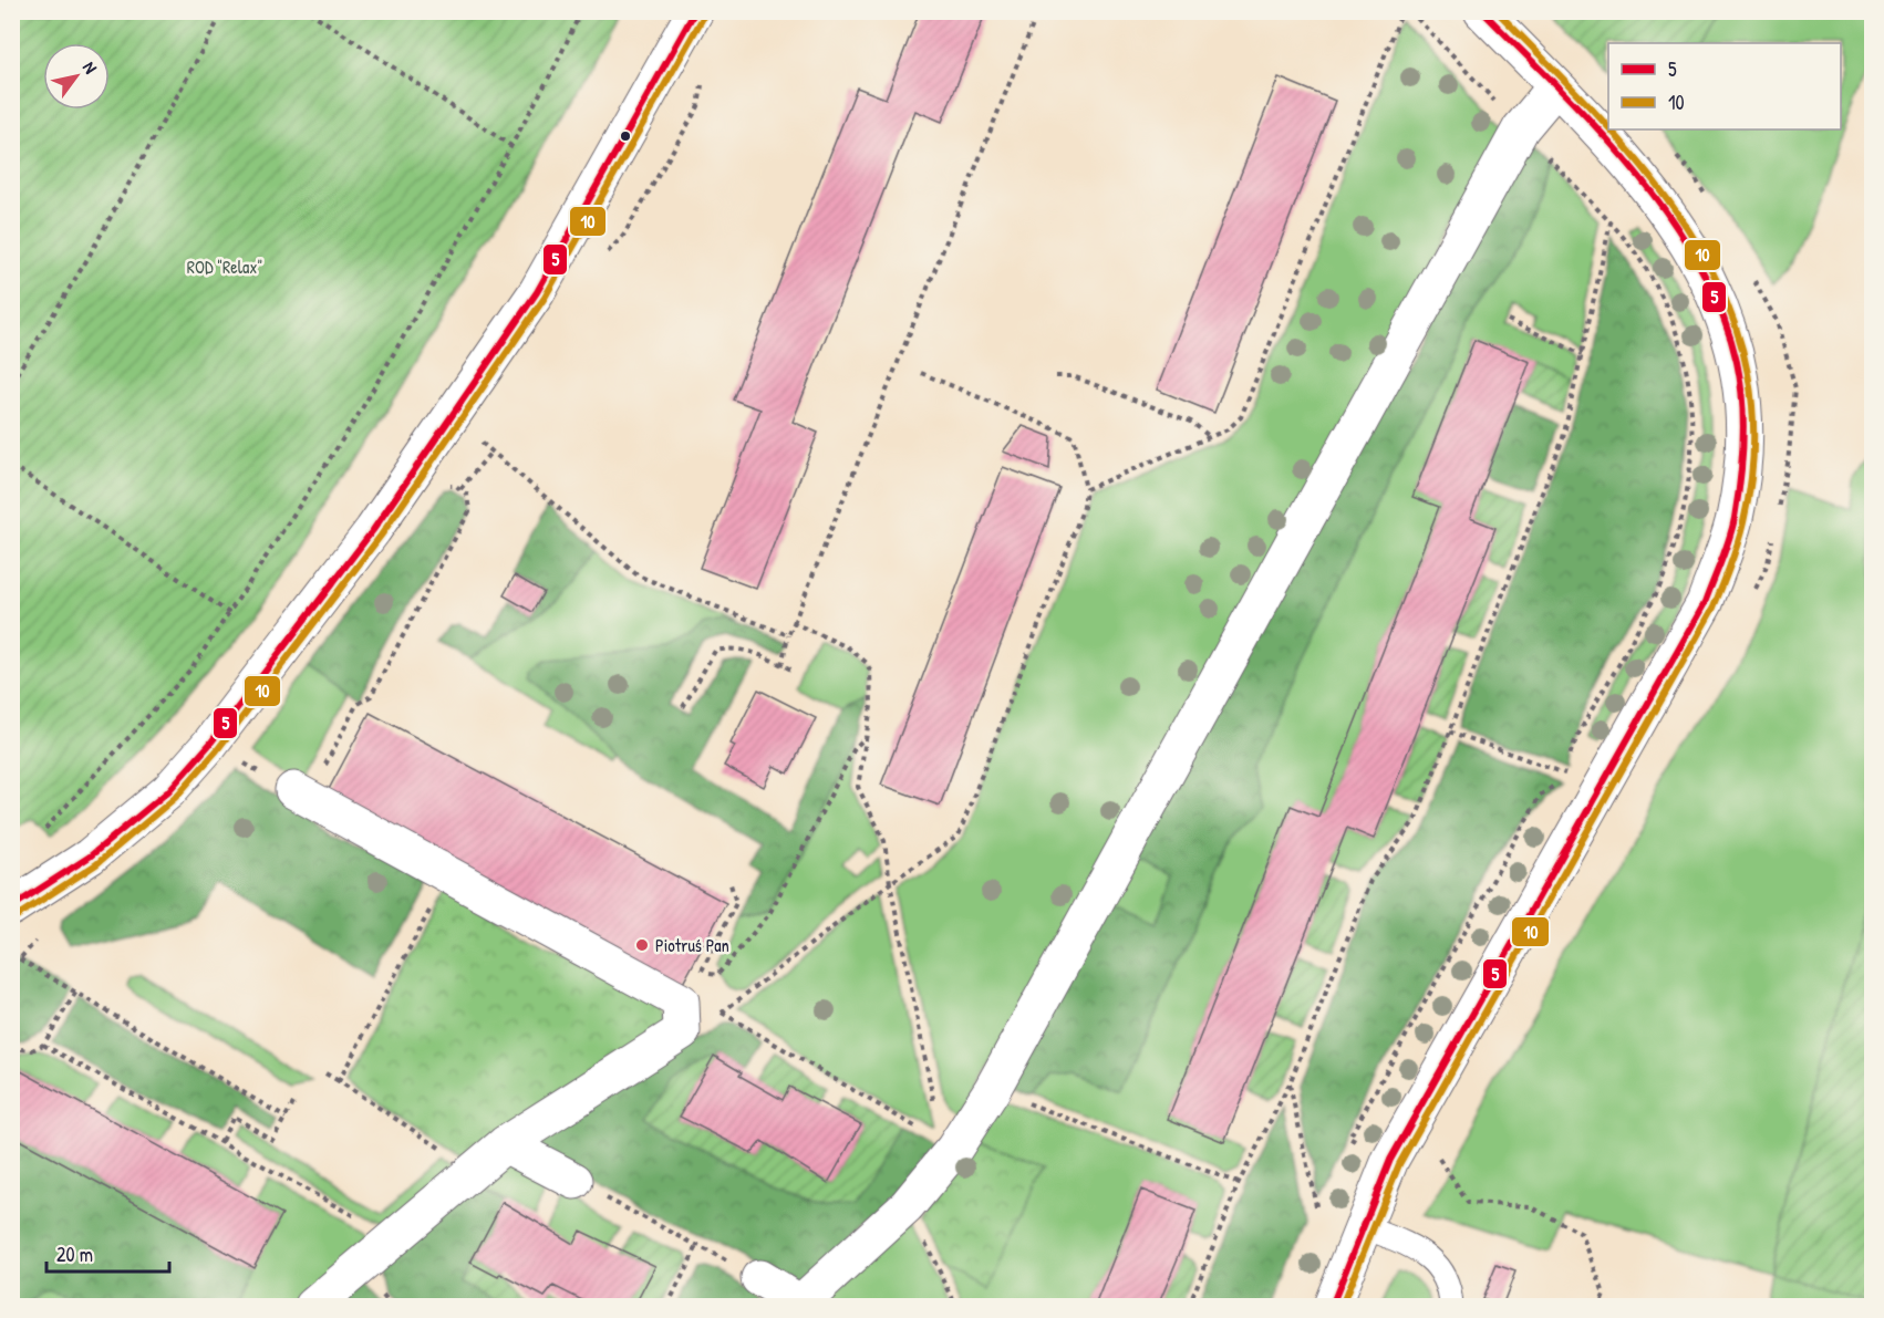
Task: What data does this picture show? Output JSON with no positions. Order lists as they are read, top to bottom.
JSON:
{
  "parks": ["ROD \"Relax\""],
  "places": ["Piotruś Pan"],
  "lines": ["transit line 5", "transit line 10"],
  "legend": ["5", "10"],
  "scale_bar": "20 m",
  "north": "top right"
}
